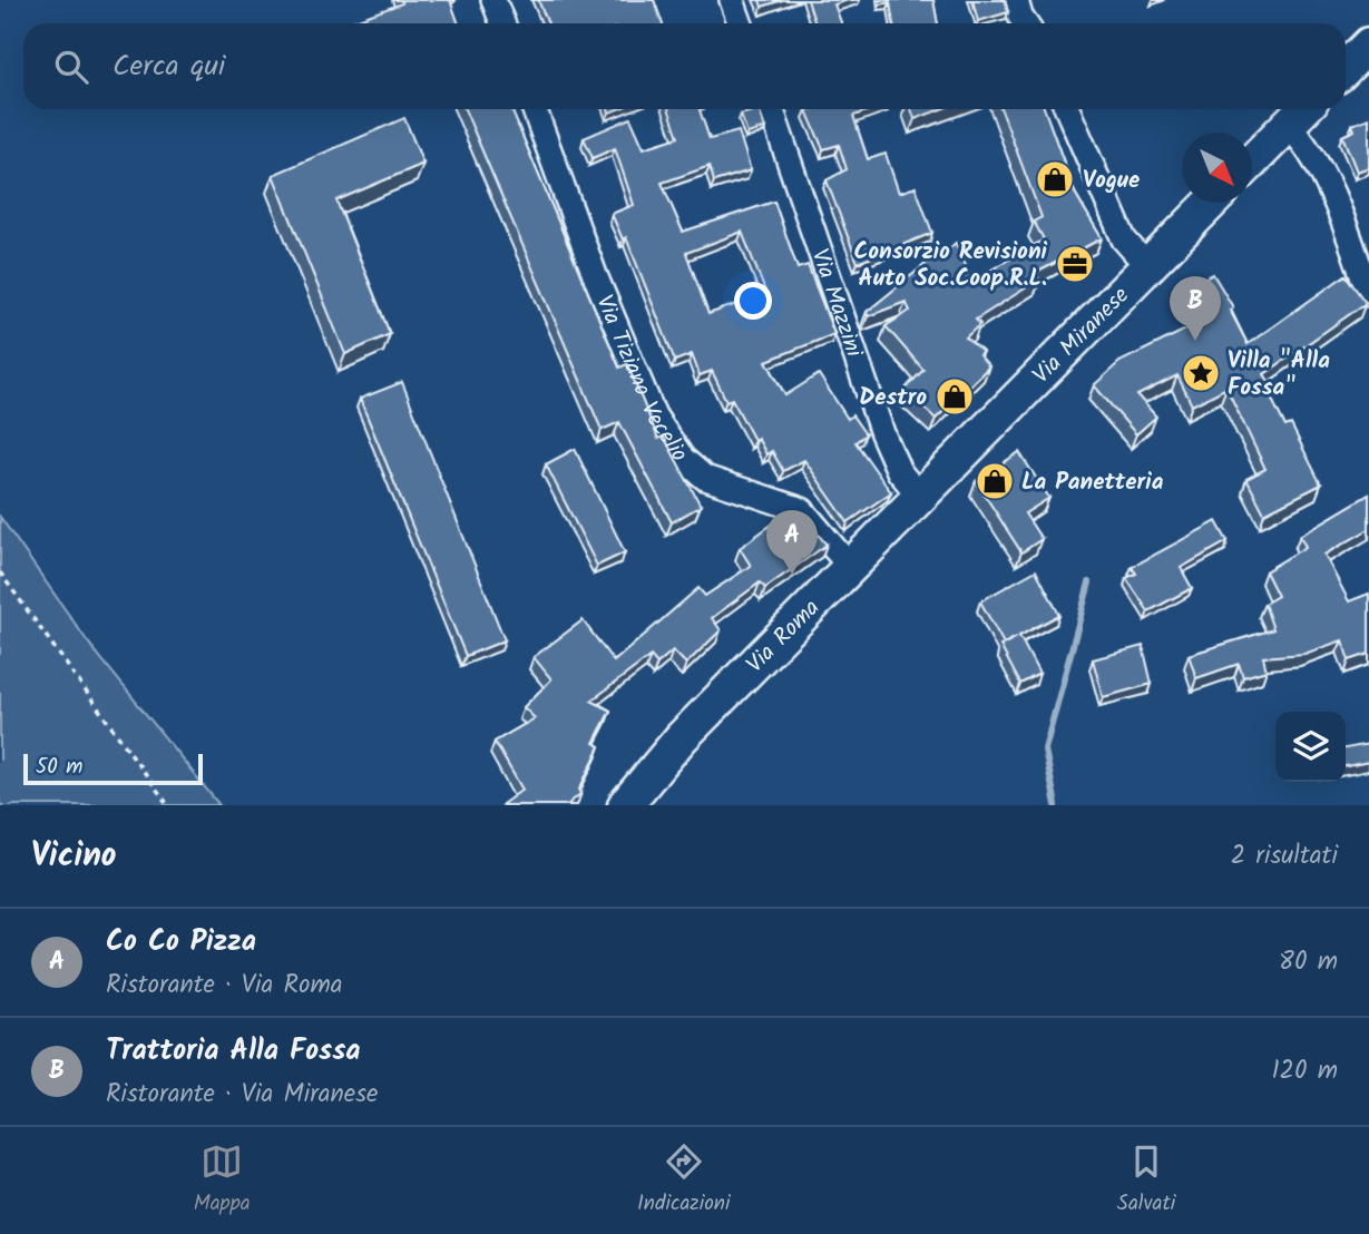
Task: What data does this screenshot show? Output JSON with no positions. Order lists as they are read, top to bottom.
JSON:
{
  "streets": {
    "main road": ["Via Miranese", "Via Roma"],
    "street": ["Via Mazzini", "Via Tiziano Vecelio"]
  },
  "crossings": [
    ["Via Mazzini", "Via Roma"],
    ["Via Miranese", "Via Roma"],
    ["Via Tiziano Vecelio", "Via Roma"]
  ],
  "places": {
    "shop": ["Vogue", "Destro", "La Panetteria"],
    "office": ["Consorzio Revisioni Auto Soc.Coop.R.L."],
    "place": ["Villa \"Alla Fossa\""]
  },
  "scale_bar": "50 m",
  "north": "bottom right",
  "page": {
    "search": "Cerca qui",
    "pins": ["B", "A"],
    "scale": "50 m",
    "heading": ["Vicino", "2 risultati"],
    "list": [
      {
        "mark": "A",
        "name": "Co Co Pizza",
        "note": "Ristorante · Via Roma",
        "value": "80 m"
      },
      {
        "mark": "B",
        "name": "Trattoria Alla Fossa",
        "note": "Ristorante · Via Miranese",
        "value": "120 m"
      }
    ],
    "nav": ["Mappa", "Indicazioni", "Salvati"]
  }
}
